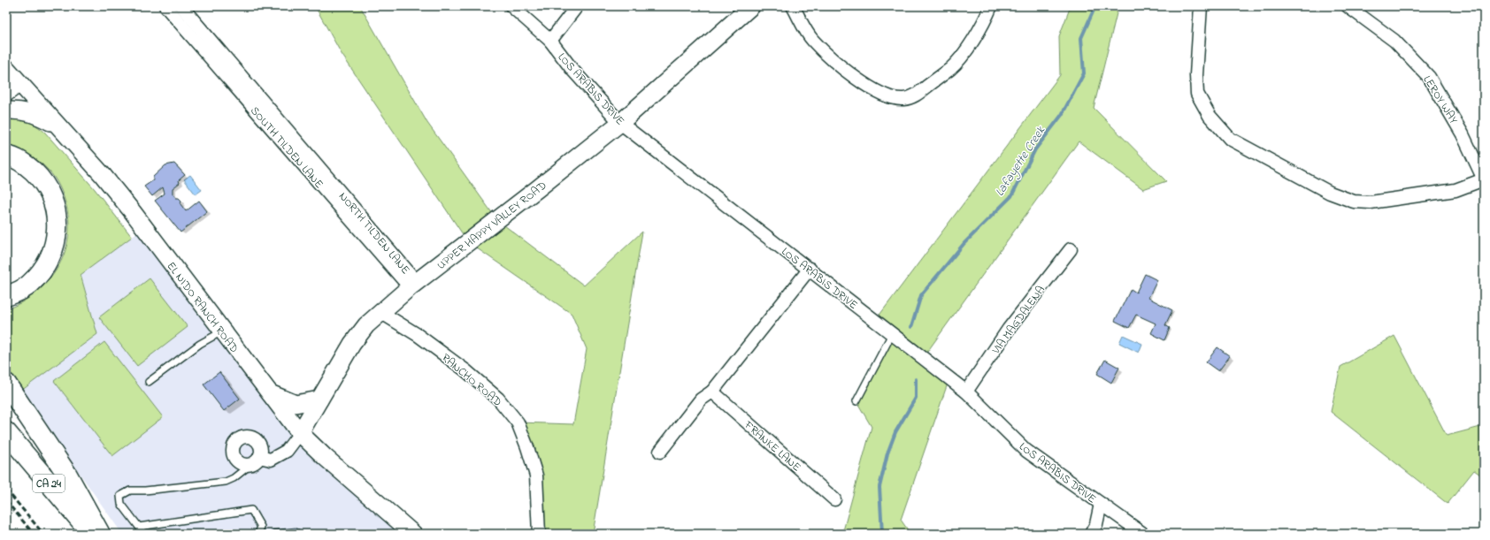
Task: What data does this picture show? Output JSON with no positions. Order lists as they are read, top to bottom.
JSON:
{
  "streets": {
    "highway": ["CA 24"],
    "street": [
      "LOS ARABIS DRIVE",
      "LEROY WAY",
      "SOUTH TILDEN LANE",
      "UPPER HAPPY VALLEY ROAD",
      "NORTH TILDEN LANE",
      "EL NIDO RANCH ROAD",
      "VIA MAGDALENA",
      "RANCHO ROAD",
      "FRANKE LANE"
    ]
  },
  "crossings": [
    ["LOS ARABIS DRIVE", "UPPER HAPPY VALLEY ROAD"],
    ["LOS ARABIS DRIVE", "VIA MAGDALENA"],
    ["SOUTH TILDEN LANE", "UPPER HAPPY VALLEY ROAD"],
    ["SOUTH TILDEN LANE", "NORTH TILDEN LANE"],
    ["UPPER HAPPY VALLEY ROAD", "NORTH TILDEN LANE"],
    ["UPPER HAPPY VALLEY ROAD", "EL NIDO RANCH ROAD"],
    ["UPPER HAPPY VALLEY ROAD", "RANCHO ROAD"]
  ],
  "water": ["Lafayette Creek"]
}
